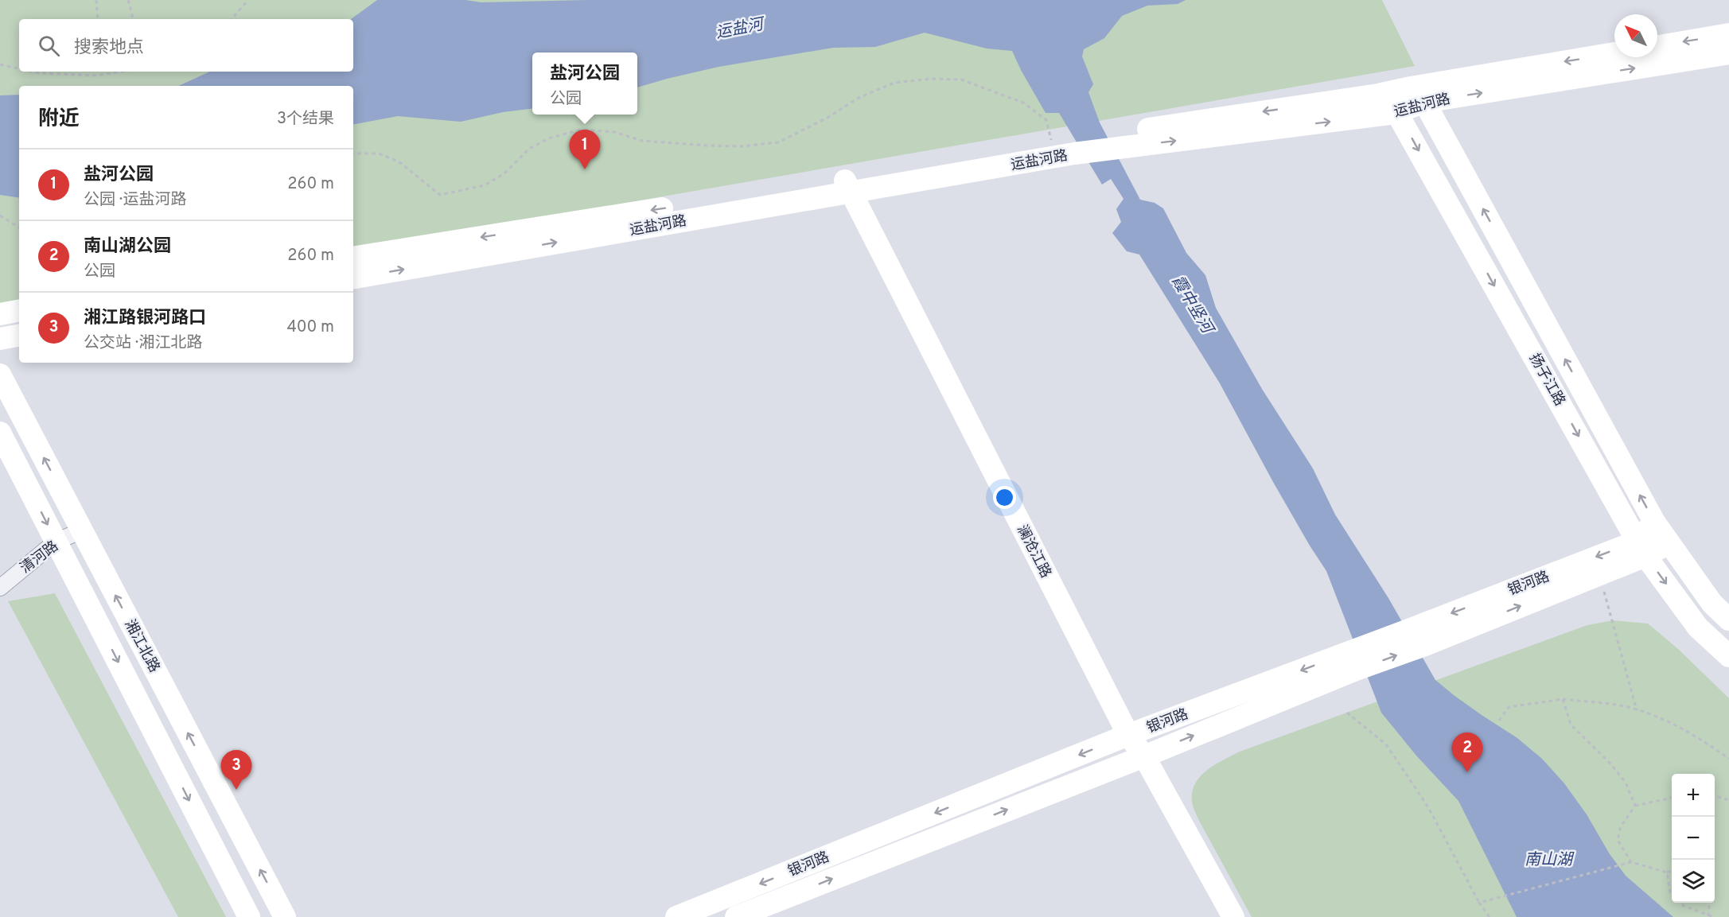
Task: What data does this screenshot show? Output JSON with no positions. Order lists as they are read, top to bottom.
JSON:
{
  "streets": {
    "main road": [
      "运盐河路",
      "扬子江路",
      "澜沧江路",
      "银河路",
      "湘江北路"
    ],
    "street": ["清河路"]
  },
  "crossings": [
    ["运盐河路", "扬子江路"],
    ["运盐河路", "澜沧江路"],
    ["扬子江路", "银河路"],
    ["澜沧江路", "银河路"],
    ["清河路", "湘江北路"]
  ],
  "water": ["运盐河", "霞中竖河", "南山湖"],
  "north": "top left",
  "page": {
    "search": "搜索地点",
    "popup": ["盐河公园", "公园"],
    "heading": ["附近", "3个结果"],
    "pins": ["1", "2", "3"],
    "list": [
      {
        "mark": "1",
        "name": "盐河公园",
        "note": "公园 · 运盐河路",
        "value": "260 m"
      },
      {
        "mark": "2",
        "name": "南山湖公园",
        "note": "公园",
        "value": "260 m"
      },
      {
        "mark": "3",
        "name": "湘江路银河路口",
        "note": "公交站 · 湘江北路",
        "value": "400 m"
      }
    ],
    "map_buttons": ["+", "−"]
  }
}
